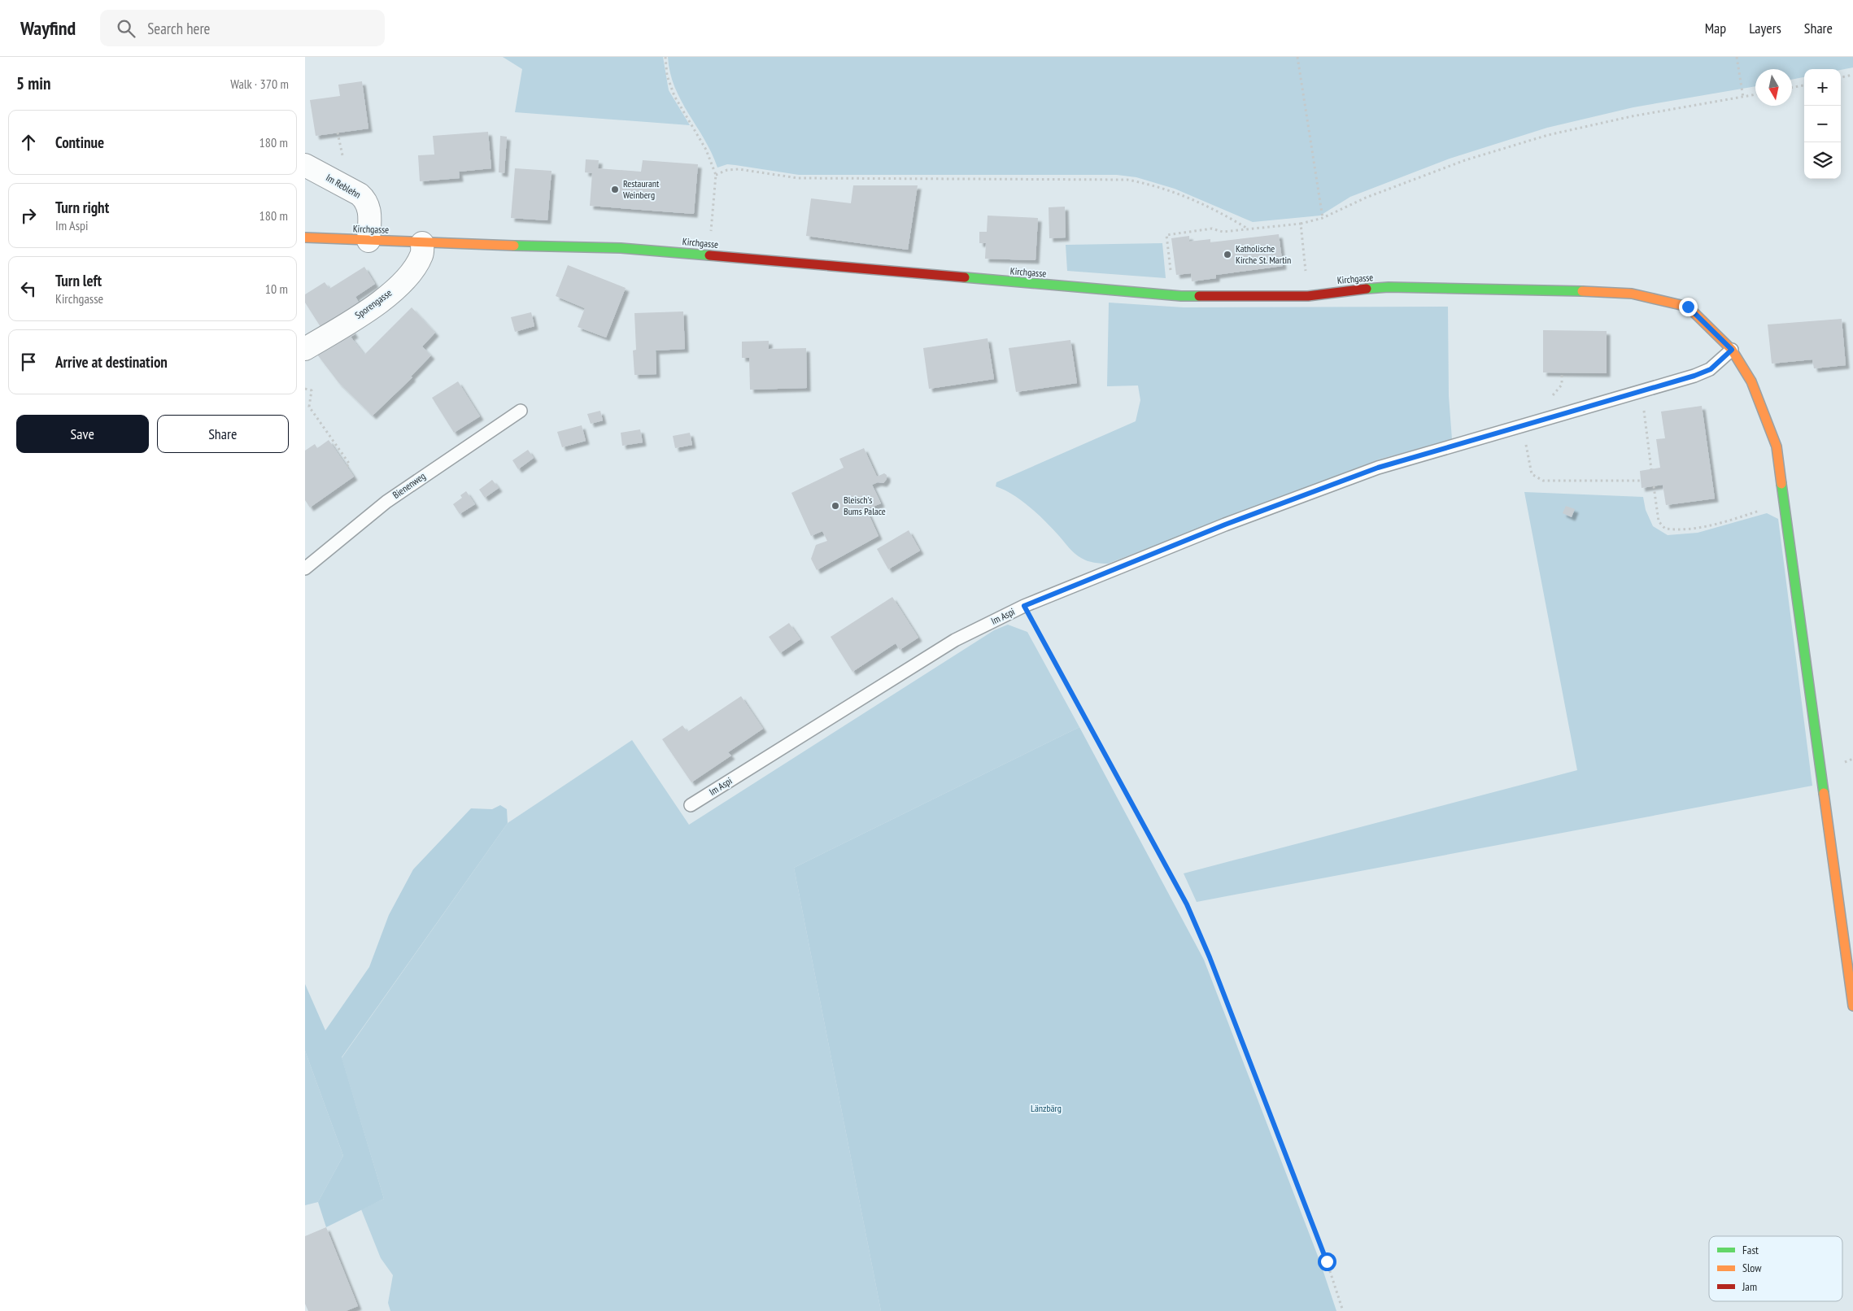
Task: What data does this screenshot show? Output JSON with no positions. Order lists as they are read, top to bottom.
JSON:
{
  "streets": {
    "street": ["Im Reblehn", "Kirchgasse", "Sporengasse"],
    "lane": ["Bienenweg", "Im Aspi"]
  },
  "crossings": [
    ["Im Reblehn", "Kirchgasse"],
    ["Kirchgasse", "Sporengasse"],
    ["Kirchgasse", "Im Aspi"]
  ],
  "parks": ["Länzbärg"],
  "places": ["Restaurant Weinberg", "Katholische Kirche St. Martin", "Bleisch's Bums Palace"],
  "legend": ["Fast", "Slow", "Jam"],
  "north": "bottom",
  "page": {
    "header": "Wayfind",
    "search": "Search here",
    "nav": ["Map", "Layers", "Share"],
    "heading": ["5 min", "Walk · 370 m"],
    "map_buttons": ["+", "−"],
    "list": [
      ["Continue", "180 m"],
      ["Turn right", "Im Aspi", "180 m"],
      ["Turn left", "Kirchgasse", "10 m"],
      "Arrive at destination"
    ],
    "buttons": ["Save", "Share"]
  }
}
